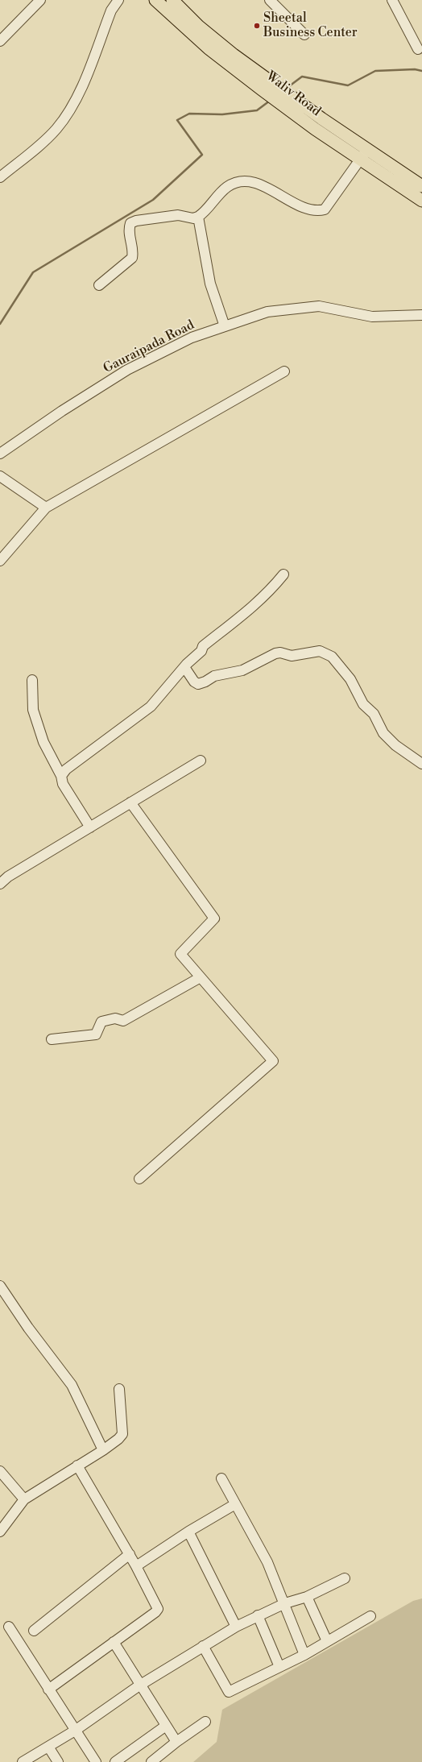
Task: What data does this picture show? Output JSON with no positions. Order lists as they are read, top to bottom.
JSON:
{
  "streets": {
    "main road": ["Waliv Road"],
    "street": ["Gauraipada Road"]
  },
  "places": ["Sheetal Business Center"]
}
